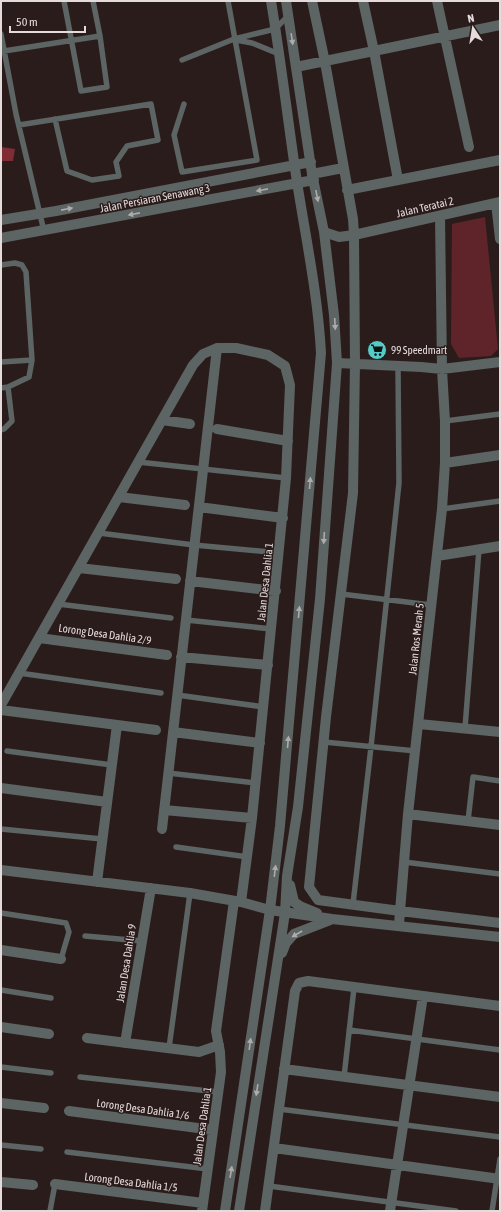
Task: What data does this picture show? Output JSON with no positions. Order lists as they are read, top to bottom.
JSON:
{
  "streets": {
    "street": [
      "Jalan Persiaran Senawang 3",
      "Jalan Teratai 2",
      "Jalan Desa Dahlia 1",
      "Lorong Desa Dahlia 2/9",
      "Jalan Ros Merah 5",
      "Jalan Desa Dahlia 9",
      "Lorong Desa Dahlia 1/6",
      "Lorong Desa Dahlia 1/5"
    ]
  },
  "crossings": [
    ["Jalan Teratai 2", "Jalan Ros Merah 5"],
    ["Jalan Desa Dahlia 1", "Lorong Desa Dahlia 1/6"],
    ["Jalan Desa Dahlia 1", "Lorong Desa Dahlia 1/5"]
  ],
  "places": {
    "supermarket": ["99 Speedmart"]
  },
  "scale_bar": "50 m",
  "north": "top"
}
